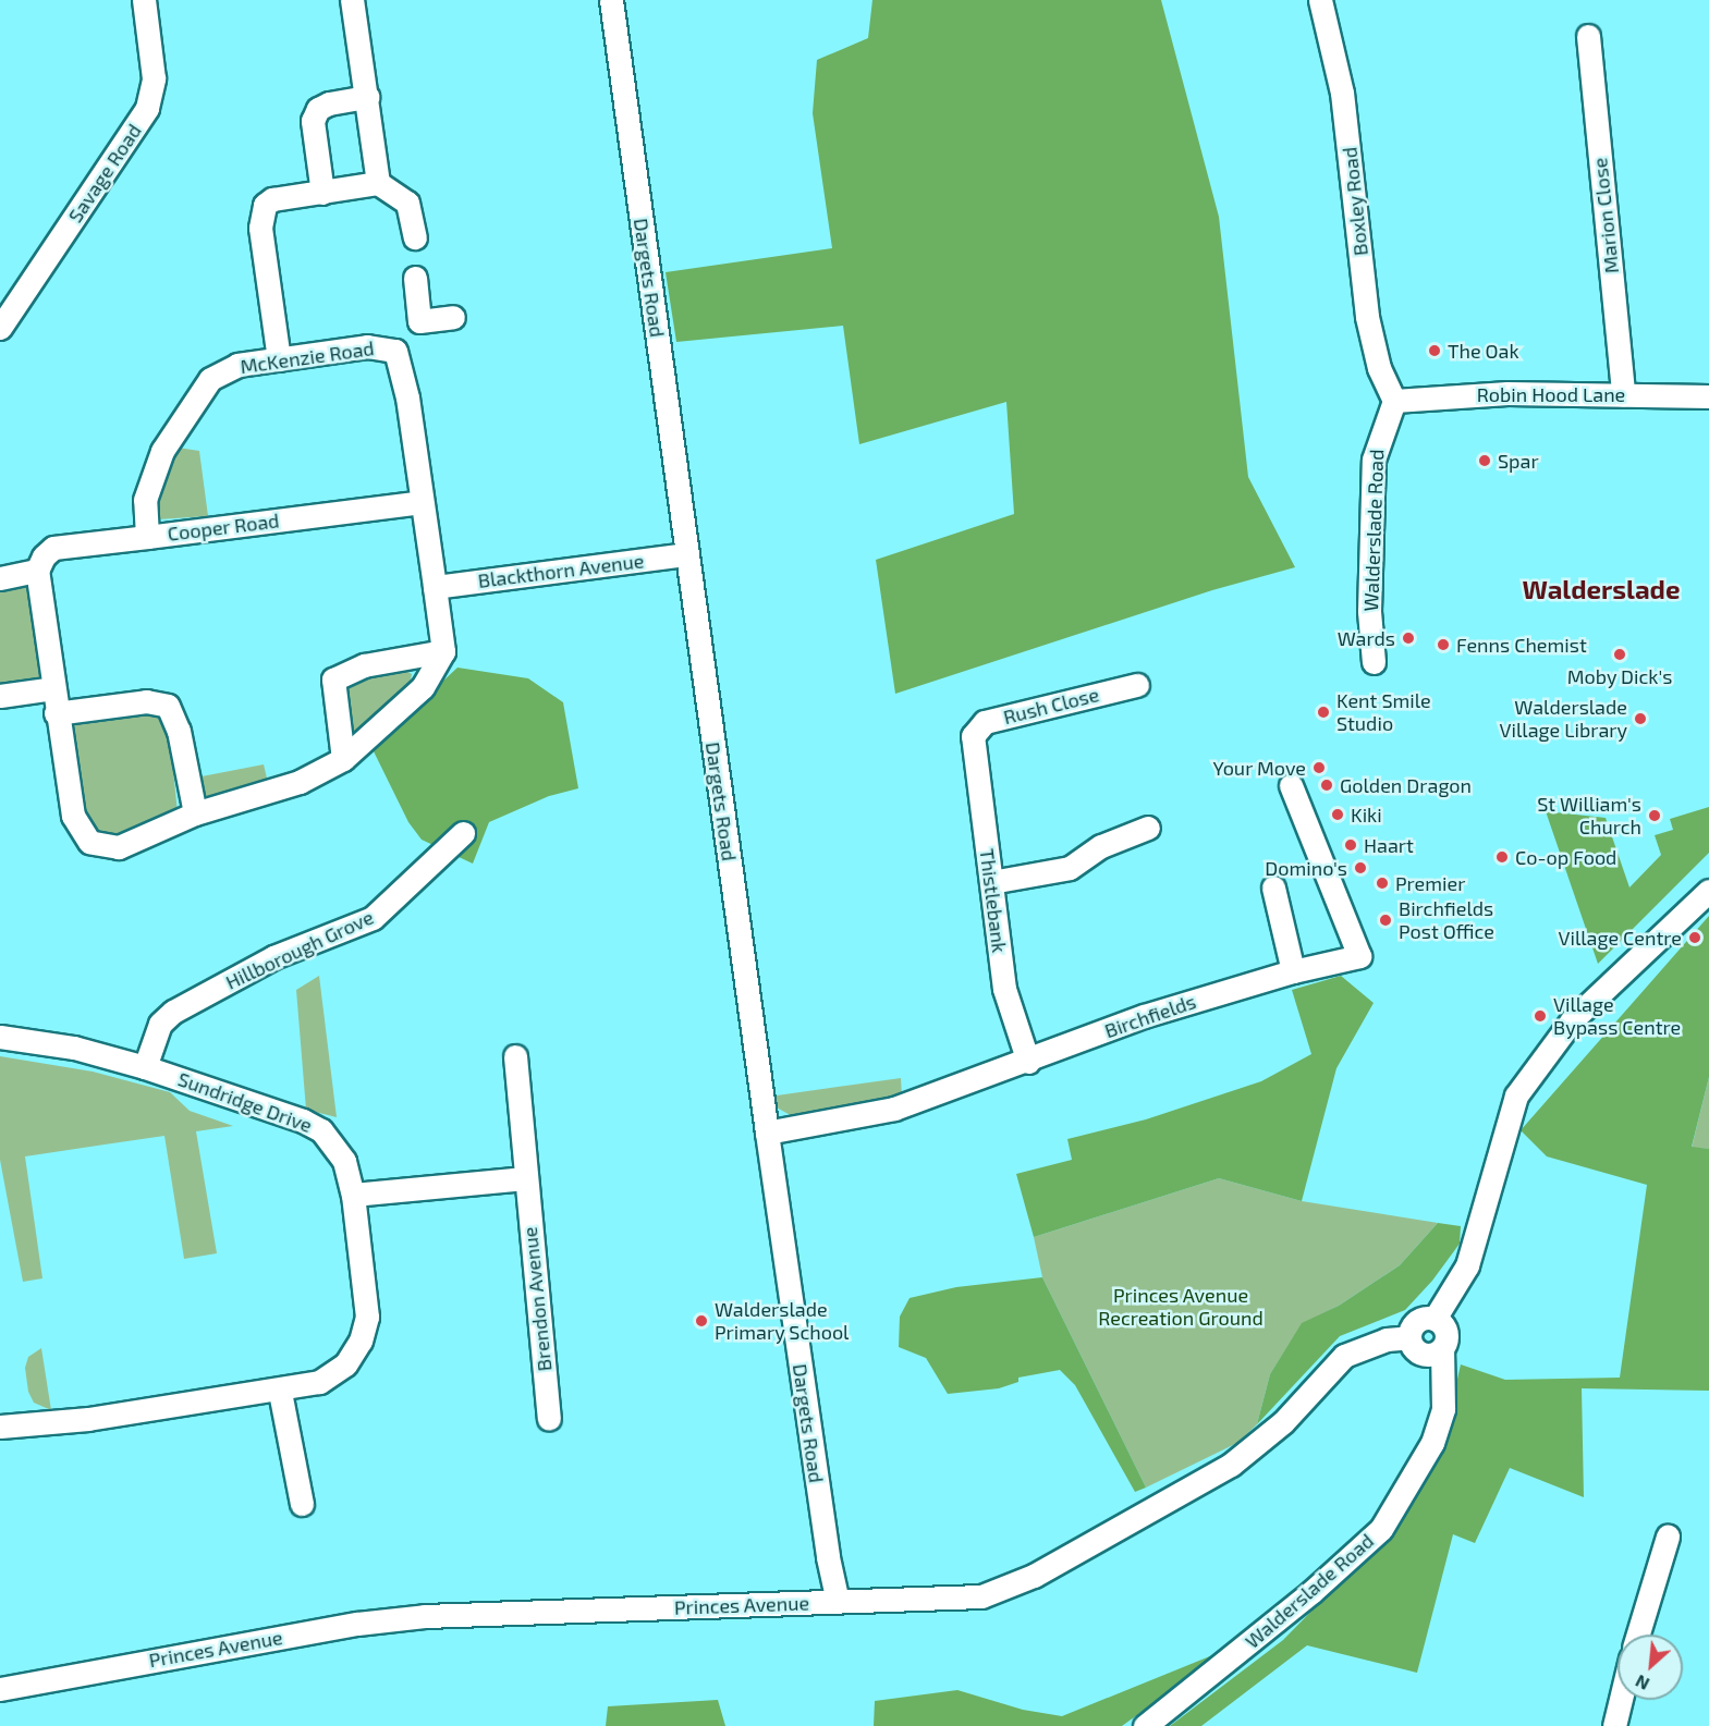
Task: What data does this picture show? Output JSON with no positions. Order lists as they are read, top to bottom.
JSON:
{
  "streets": {
    "street": [
      "Savage Road",
      "Boxley Road",
      "Marion Close",
      "Dargets Road",
      "McKenzie Road",
      "Robin Hood Lane",
      "Cooper Road",
      "Walderslade Road",
      "Blackthorn Avenue",
      "Rush Close",
      "Thistlebank",
      "Hillborough Grove",
      "Birchfields",
      "Sundridge Drive",
      "Brendon Avenue",
      "Princes Avenue"
    ]
  },
  "crossings": [
    ["Boxley Road", "Robin Hood Lane"],
    ["Boxley Road", "Walderslade Road"],
    ["Marion Close", "Robin Hood Lane"],
    ["Dargets Road", "Blackthorn Avenue"],
    ["Dargets Road", "Birchfields"],
    ["Dargets Road", "Princes Avenue"],
    ["McKenzie Road", "Cooper Road"],
    ["McKenzie Road", "Blackthorn Avenue"],
    ["Robin Hood Lane", "Walderslade Road"],
    ["Walderslade Road", "Princes Avenue"],
    ["Rush Close", "Thistlebank"],
    ["Thistlebank", "Birchfields"],
    ["Hillborough Grove", "Sundridge Drive"]
  ],
  "districts": ["Walderslade"],
  "parks": ["Princes Avenue Recreation Ground"],
  "places": [
    "The Oak",
    "Spar",
    "Wards",
    "Fenns Chemist",
    "Moby Dick's",
    "Kent Smile Studio",
    "Walderslade Village Library",
    "Your Move",
    "Golden Dragon",
    "Kiki",
    "St William's Church",
    "Haart",
    "Co-op Food",
    "Domino's",
    "Premier",
    "Birchfields Post Office",
    "Village Centre",
    "Village Bypass Centre",
    "Walderslade Primary School"
  ],
  "north": "bottom left"
}
